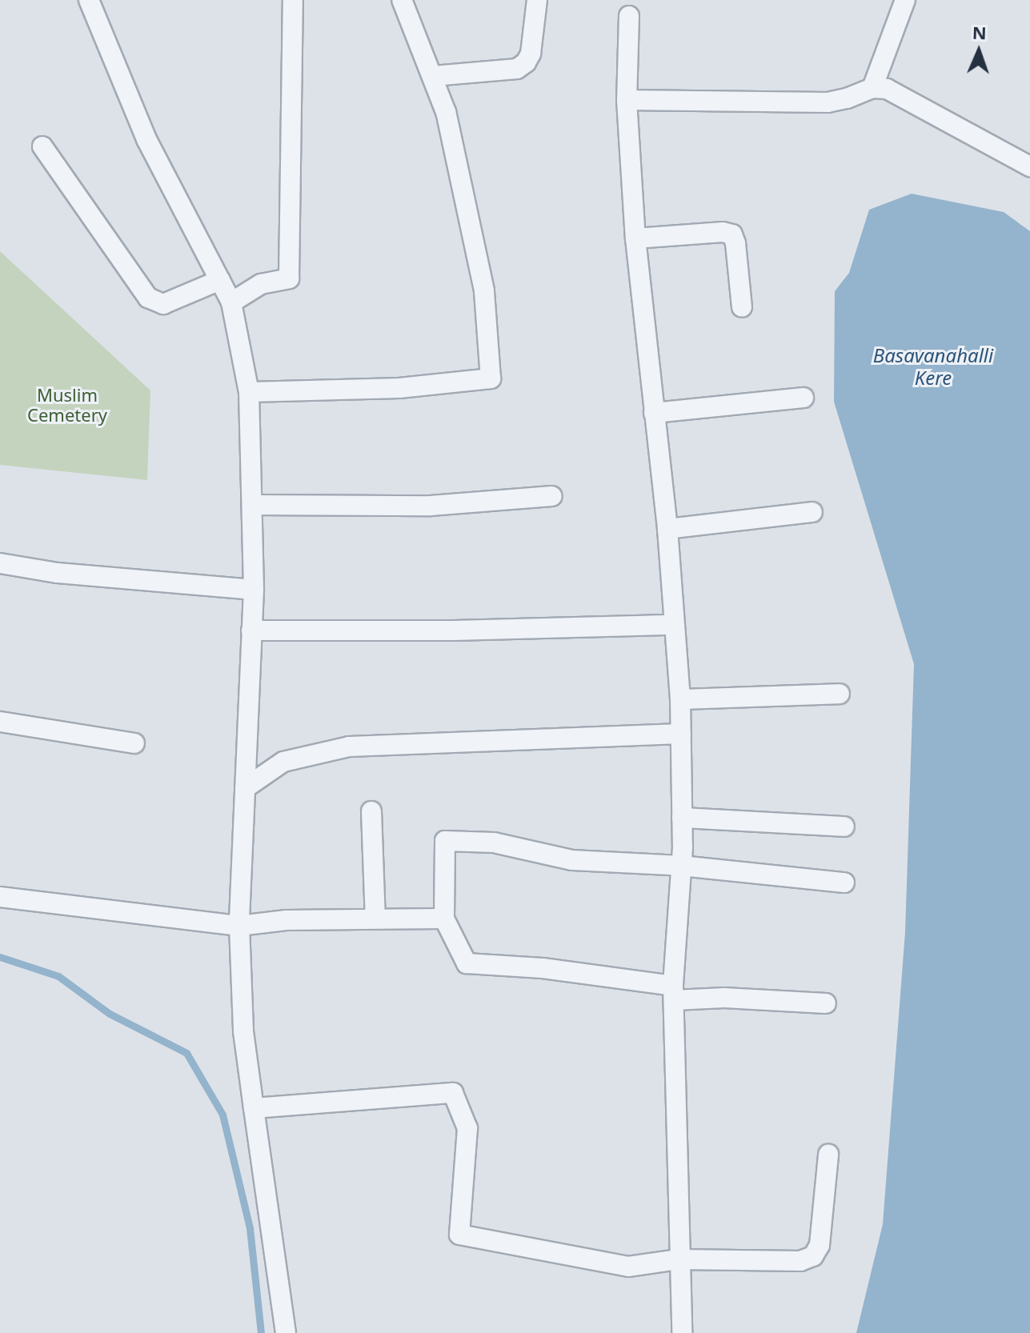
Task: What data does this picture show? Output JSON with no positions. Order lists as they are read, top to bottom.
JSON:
{
  "water": ["Basavanahalli Kere"],
  "parks": ["Muslim Cemetery"],
  "north": "top"
}
